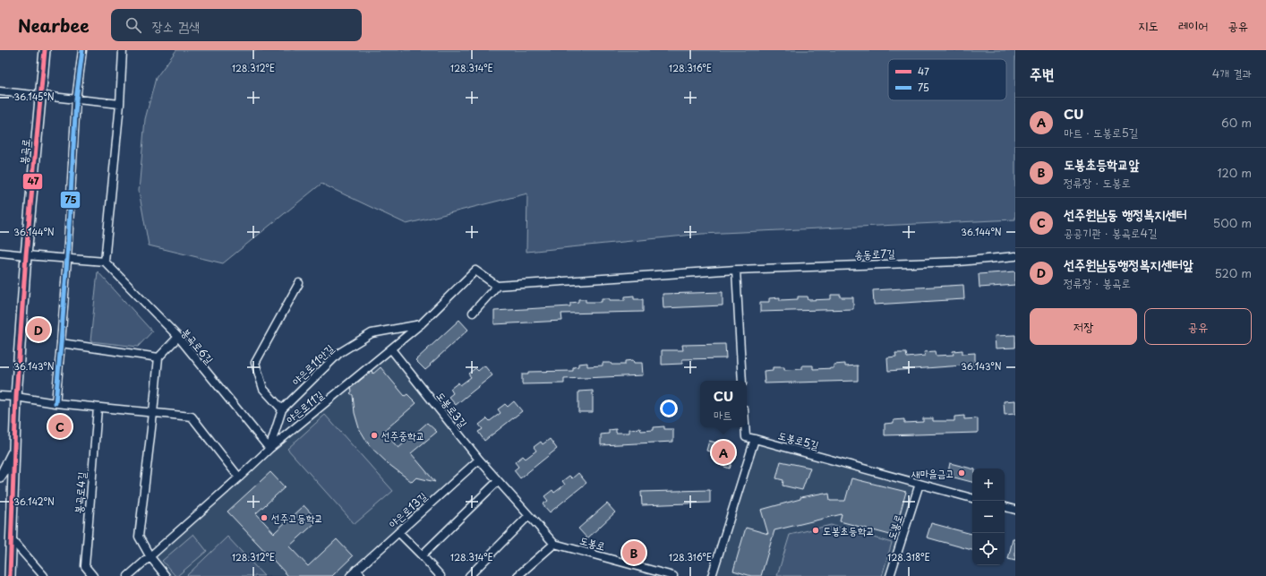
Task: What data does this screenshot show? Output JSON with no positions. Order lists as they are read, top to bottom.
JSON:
{
  "streets": {
    "street": [
      "봉곡로",
      "송동로7길",
      "봉곡로6길",
      "야은로11안길",
      "야은로11길",
      "도봉로3길",
      "도봉로5길",
      "봉곡로4길",
      "야은로13길",
      "도봉로"
    ]
  },
  "crossings": [
    ["송동로7길", "야은로11길"],
    ["봉곡로6길", "야은로11안길"],
    ["봉곡로6길", "야은로11길"],
    ["야은로11안길", "야은로11길"],
    ["야은로11길", "도봉로3길"],
    ["도봉로3길", "야은로13길"],
    ["도봉로3길", "도봉로"],
    ["도봉로5길", "도봉로"]
  ],
  "places": [
    "선주중학교",
    "새마을금고",
    "선주고등학교",
    "도봉초등학교"
  ],
  "lines": ["transit line 47", "transit line 75"],
  "legend": ["47", "75"],
  "page": {
    "header": "Nearbee",
    "search": "장소 검색",
    "nav": ["지도", "레이어", "공유"],
    "heading": ["주변", "4개 결과"],
    "list": [
      {
        "mark": "A",
        "name": "CU",
        "note": "마트 · 도봉로5길",
        "value": "60 m"
      },
      {
        "mark": "B",
        "name": "도봉초등학교앞",
        "note": "정류장 · 도봉로",
        "value": "120 m"
      },
      {
        "mark": "C",
        "name": "선주원남동 행정복지센터",
        "note": "공공기관 · 봉곡로4길",
        "value": "500 m"
      },
      {
        "mark": "D",
        "name": "선주원남동행정복지센터앞",
        "note": "정류장 · 봉곡로",
        "value": "520 m"
      }
    ],
    "buttons": ["저장", "공유"],
    "pins": [
      "D",
      "C",
      "A",
      "B"
    ],
    "popup": ["CU", "마트"],
    "map_buttons": ["+", "−"]
  },
  "coordinates": [
    "128.312°E",
    "128.314°E",
    "128.316°E",
    "36.145°N",
    "36.144°N",
    "36.143°N",
    "36.142°N",
    "128.318°E"
  ]
}
